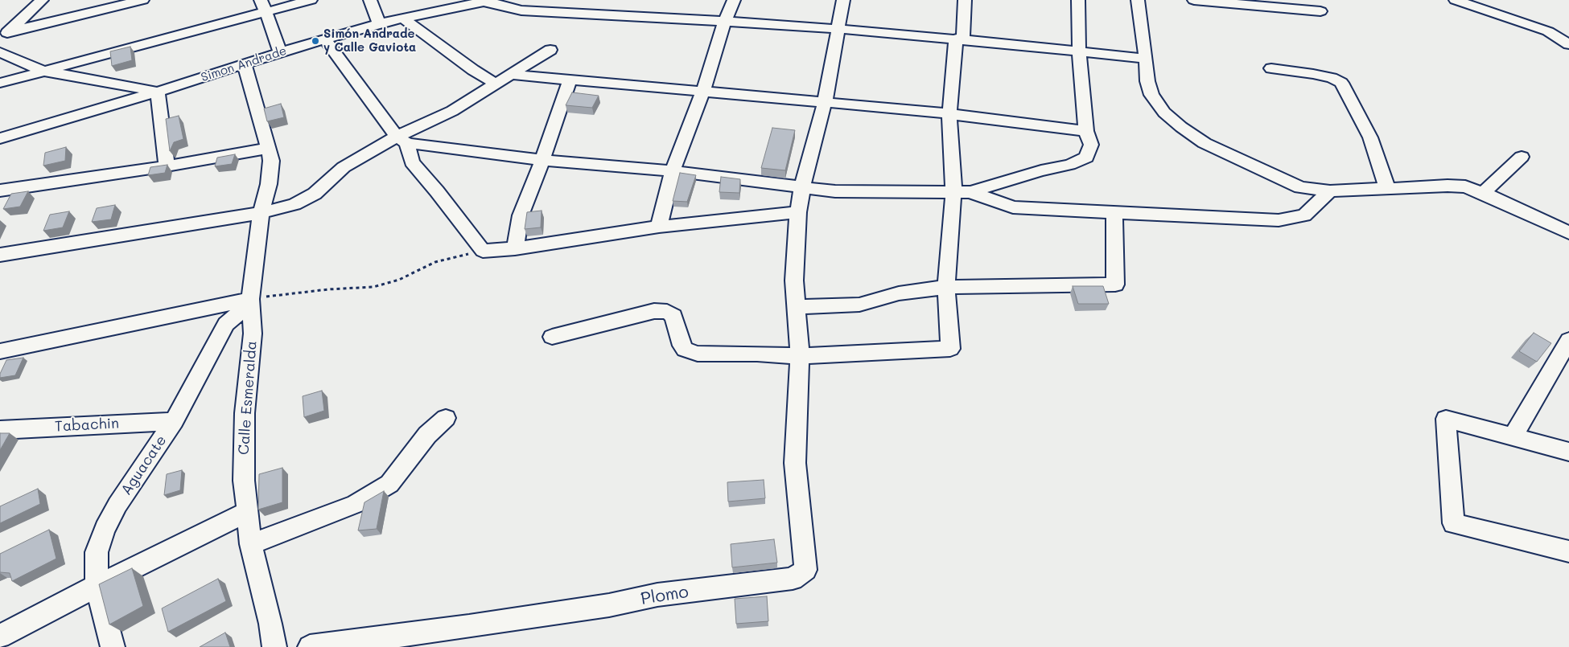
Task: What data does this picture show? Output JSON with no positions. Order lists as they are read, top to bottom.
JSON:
{
  "streets": {
    "street": [
      "Simon Andrade",
      "Calle Esmeralda",
      "Tabachin",
      "Aguacate",
      "Plomo"
    ]
  },
  "crossings": [
    ["Simon Andrade", "Calle Esmeralda"],
    ["Calle Esmeralda", "Aguacate"],
    ["Tabachin", "Aguacate"]
  ],
  "places": ["Simón Andrade y Calle Gaviota"]
}
